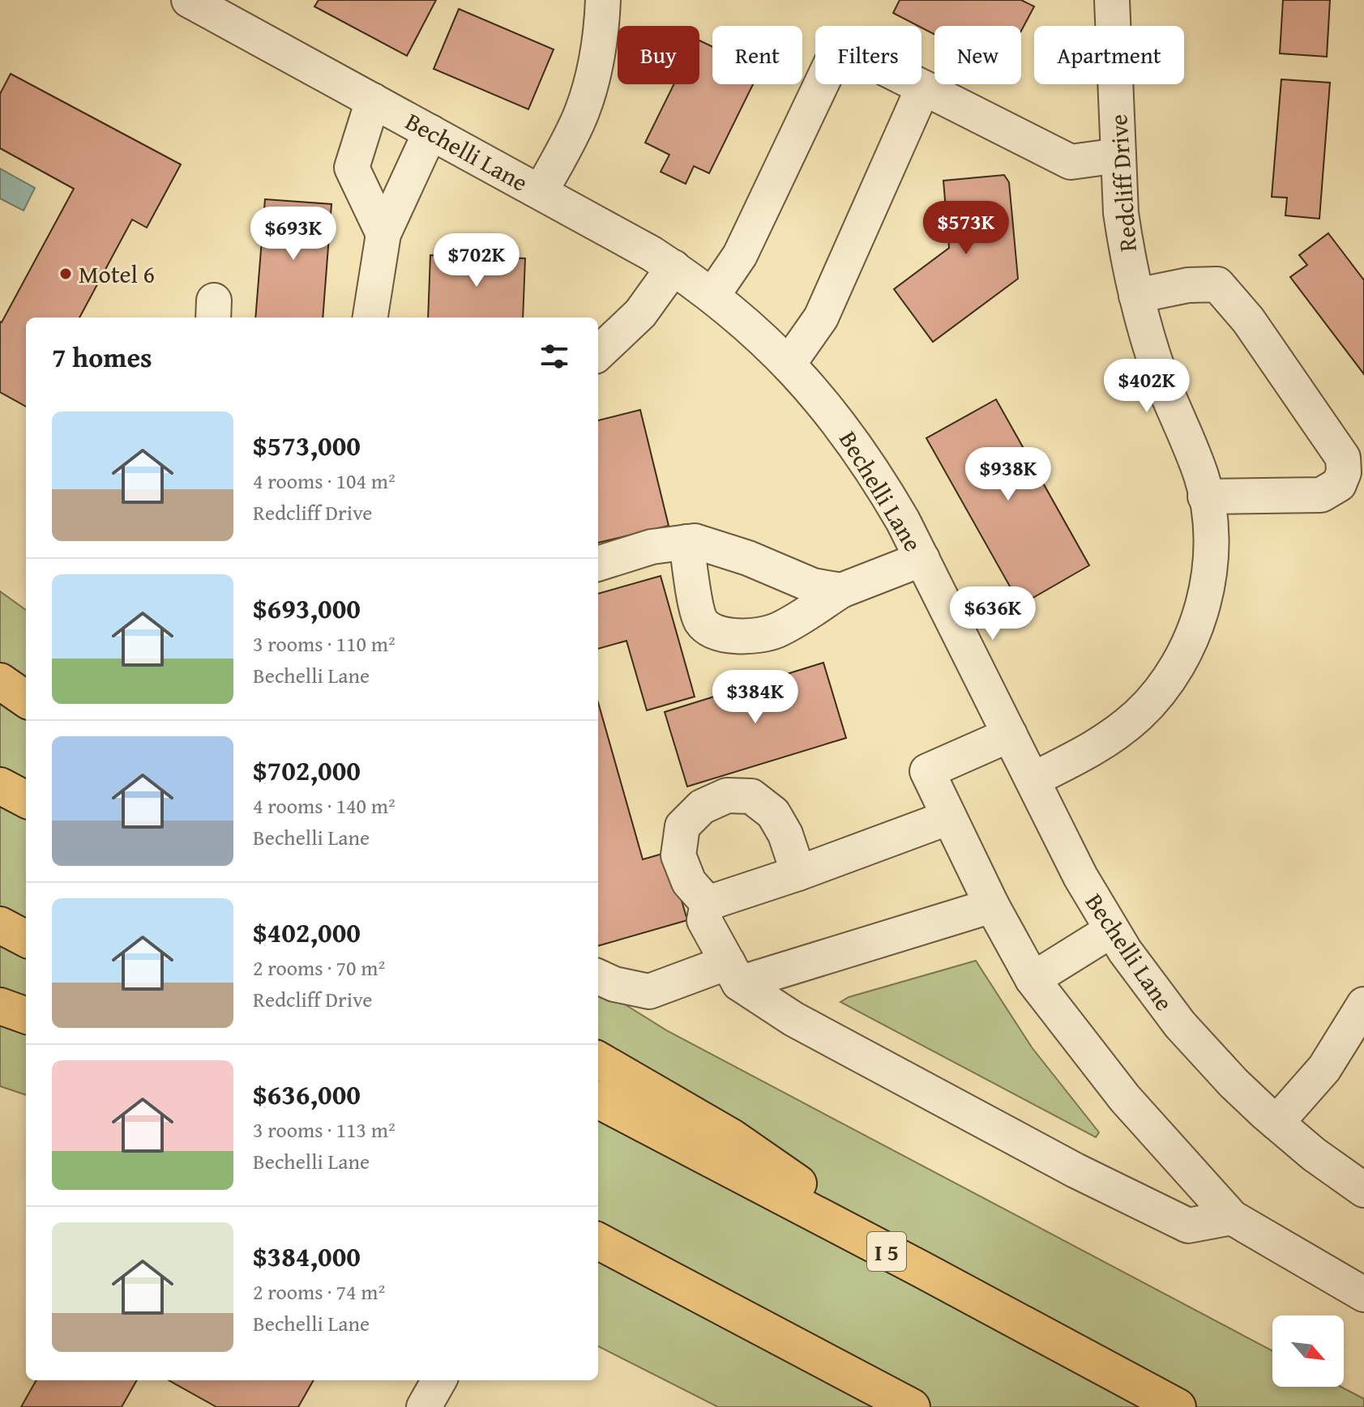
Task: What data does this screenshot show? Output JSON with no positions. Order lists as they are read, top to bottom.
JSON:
{
  "streets": {
    "highway": ["I 5"],
    "street": ["Bechelli Lane", "Redcliff Drive"]
  },
  "crossings": [
    ["Bechelli Lane", "Redcliff Drive"]
  ],
  "places": ["Motel 6"],
  "north": "bottom right",
  "page": {
    "chip": [
      "Buy",
      "Rent",
      "Filters",
      "New",
      "Apartment"
    ],
    "price": [
      "$573K",
      "$693K",
      "$702K",
      "$402K",
      "$938K",
      "$636K",
      "$384K"
    ],
    "heading": "7 homes",
    "list": [
      {
        "name": "$573,000",
        "note": "4 rooms · 104 m² · Redcliff Drive"
      },
      {
        "name": "$693,000",
        "note": "3 rooms · 110 m² · Bechelli Lane"
      },
      {
        "name": "$702,000",
        "note": "4 rooms · 140 m² · Bechelli Lane"
      },
      {
        "name": "$402,000",
        "note": "2 rooms · 70 m² · Redcliff Drive"
      },
      {
        "name": "$636,000",
        "note": "3 rooms · 113 m² · Bechelli Lane"
      },
      {
        "name": "$384,000",
        "note": "2 rooms · 74 m² · Bechelli Lane"
      }
    ]
  }
}
